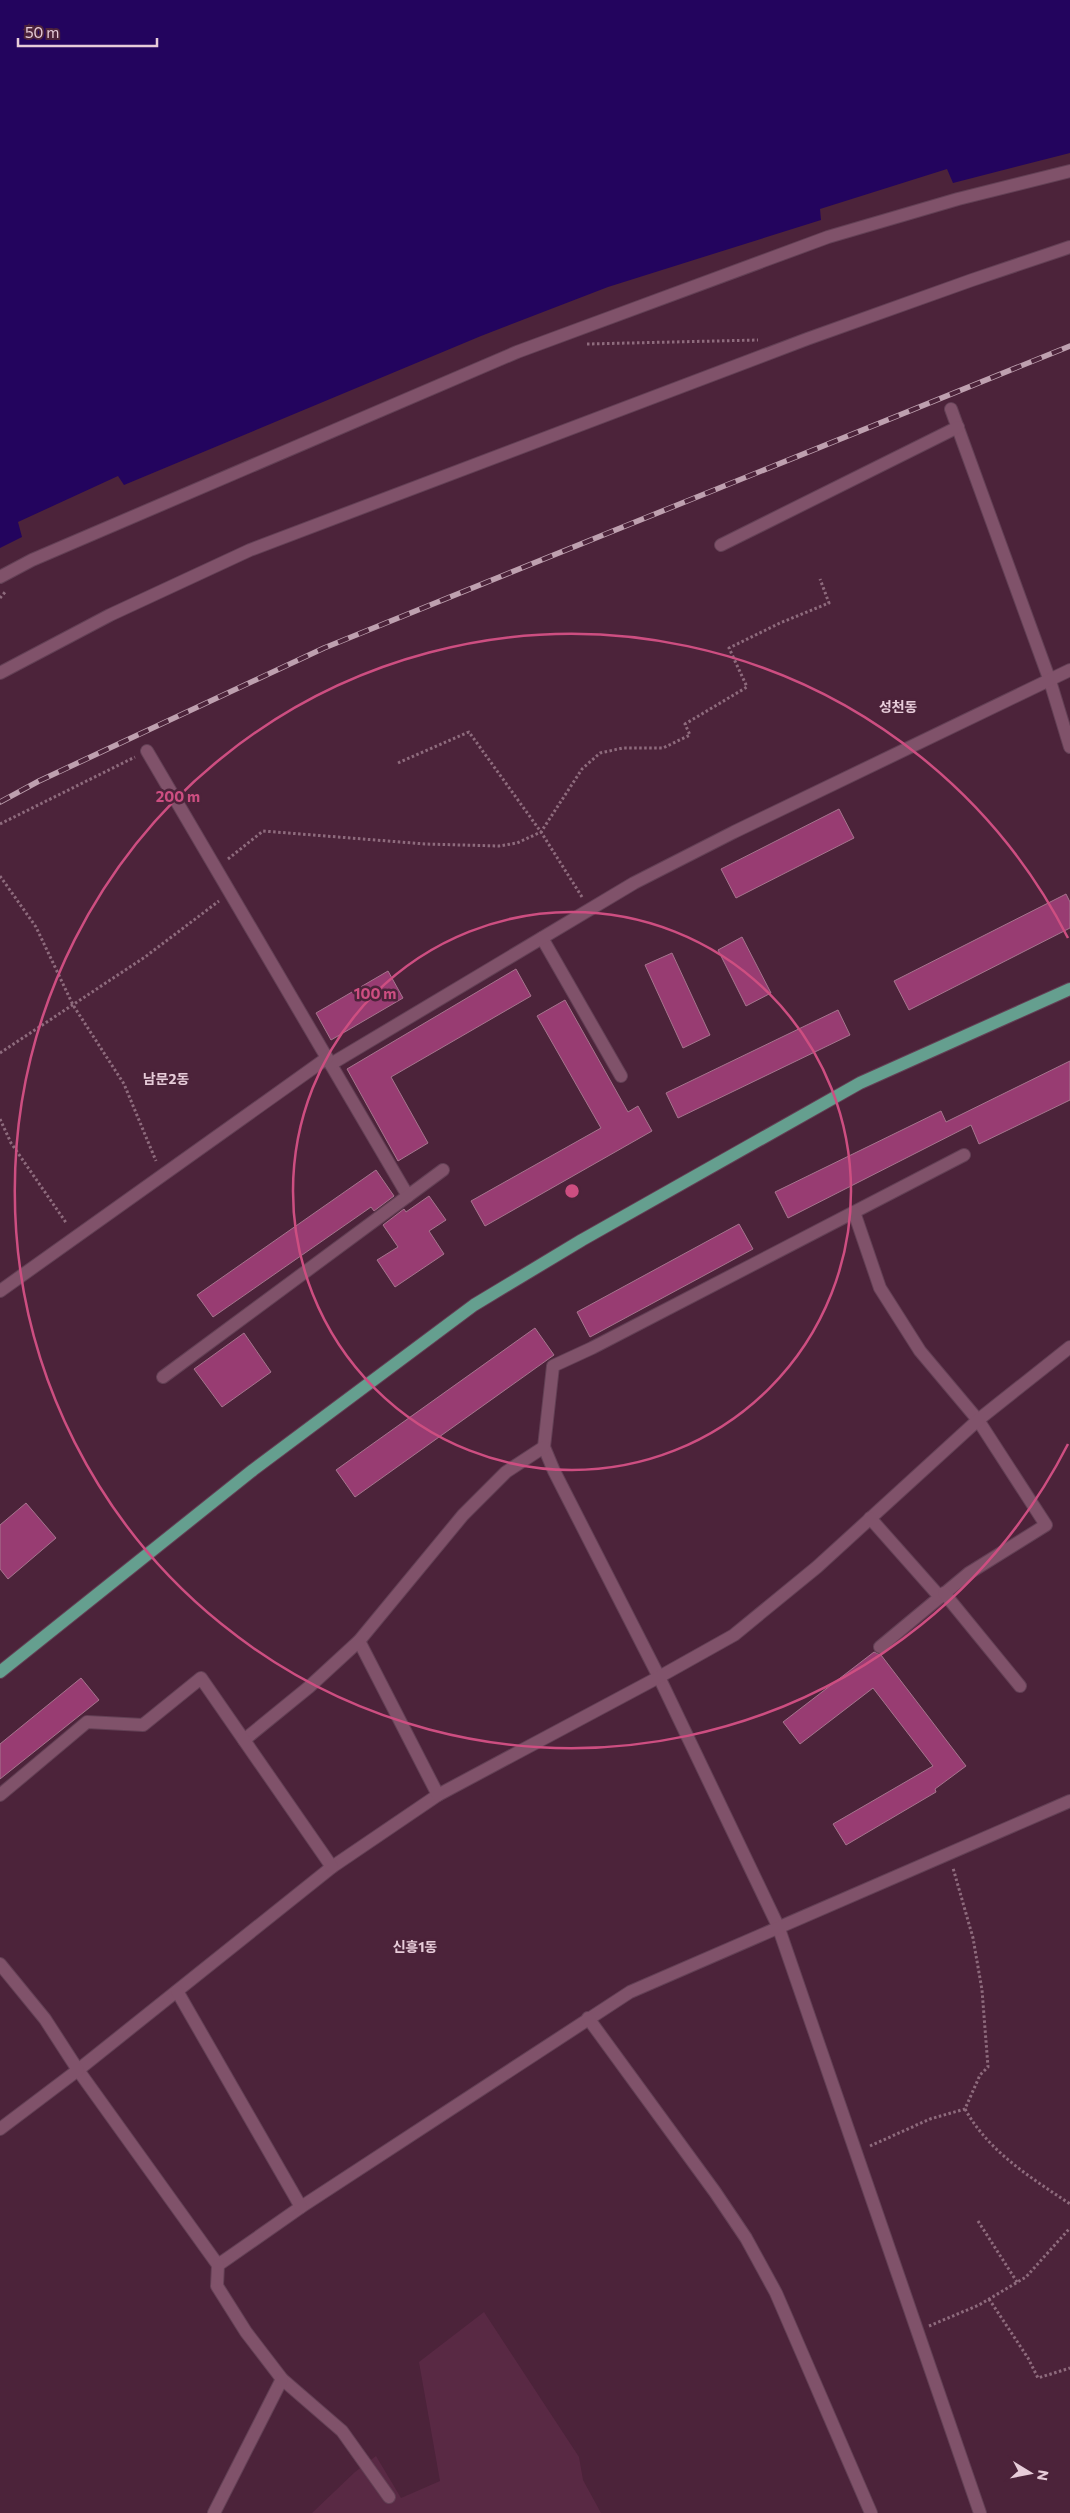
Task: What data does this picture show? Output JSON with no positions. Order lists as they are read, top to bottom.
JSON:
{
  "districts": ["성천동", "남문2동", "신흥1동"],
  "scale_bar": "50 m",
  "north": "right",
  "rings": ["200 m", "100 m"]
}
